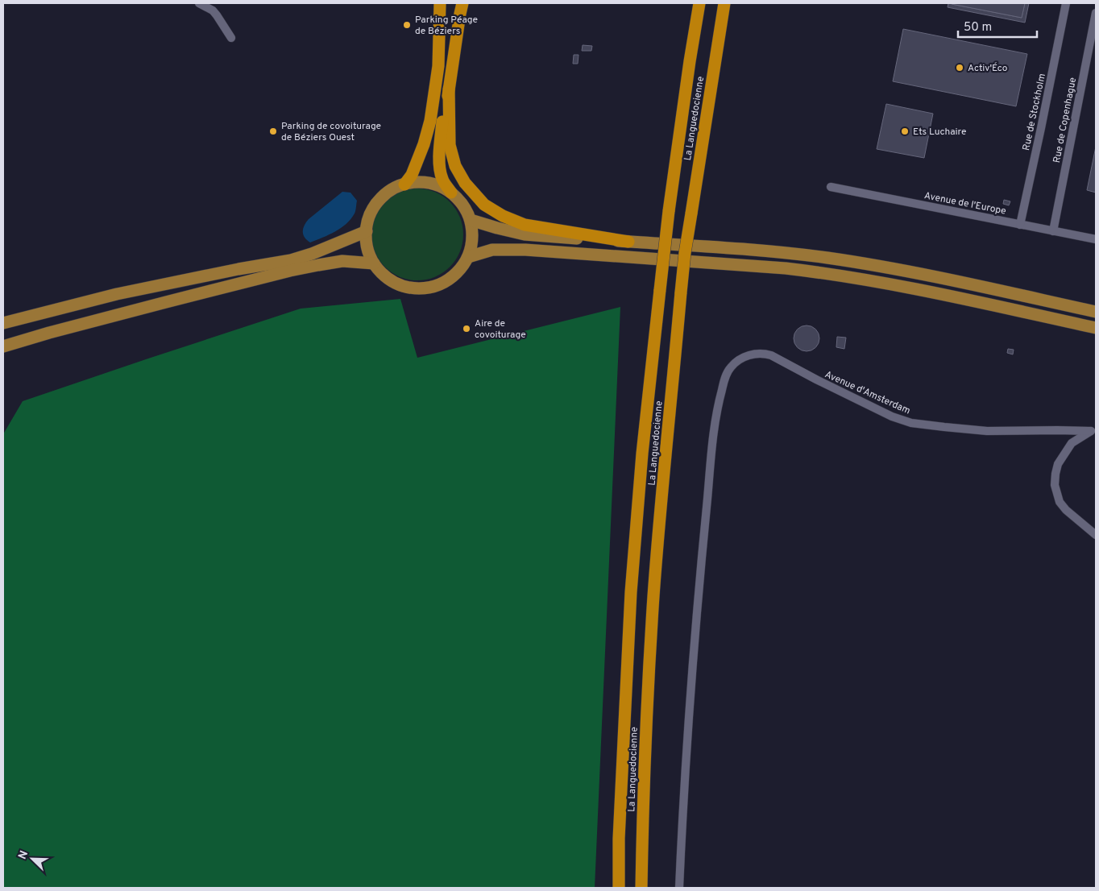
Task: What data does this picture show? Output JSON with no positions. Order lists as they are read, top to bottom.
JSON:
{
  "streets": {
    "highway": ["La Languedocienne"],
    "street": [
      "Rue de Stockholm",
      "Rue de Copenhague",
      "Avenue de l'Europe",
      "Avenue d'Amsterdam"
    ]
  },
  "crossings": [
    ["Rue de Stockholm", "Avenue de l'Europe"],
    ["Rue de Copenhague", "Avenue de l'Europe"]
  ],
  "places": [
    "Parking Péage de Béziers",
    "Activ'Éco",
    "Parking de covoiturage de Béziers Ouest",
    "Ets Luchaire",
    "Aire de covoiturage"
  ],
  "scale_bar": "50 m",
  "north": "top left"
}
